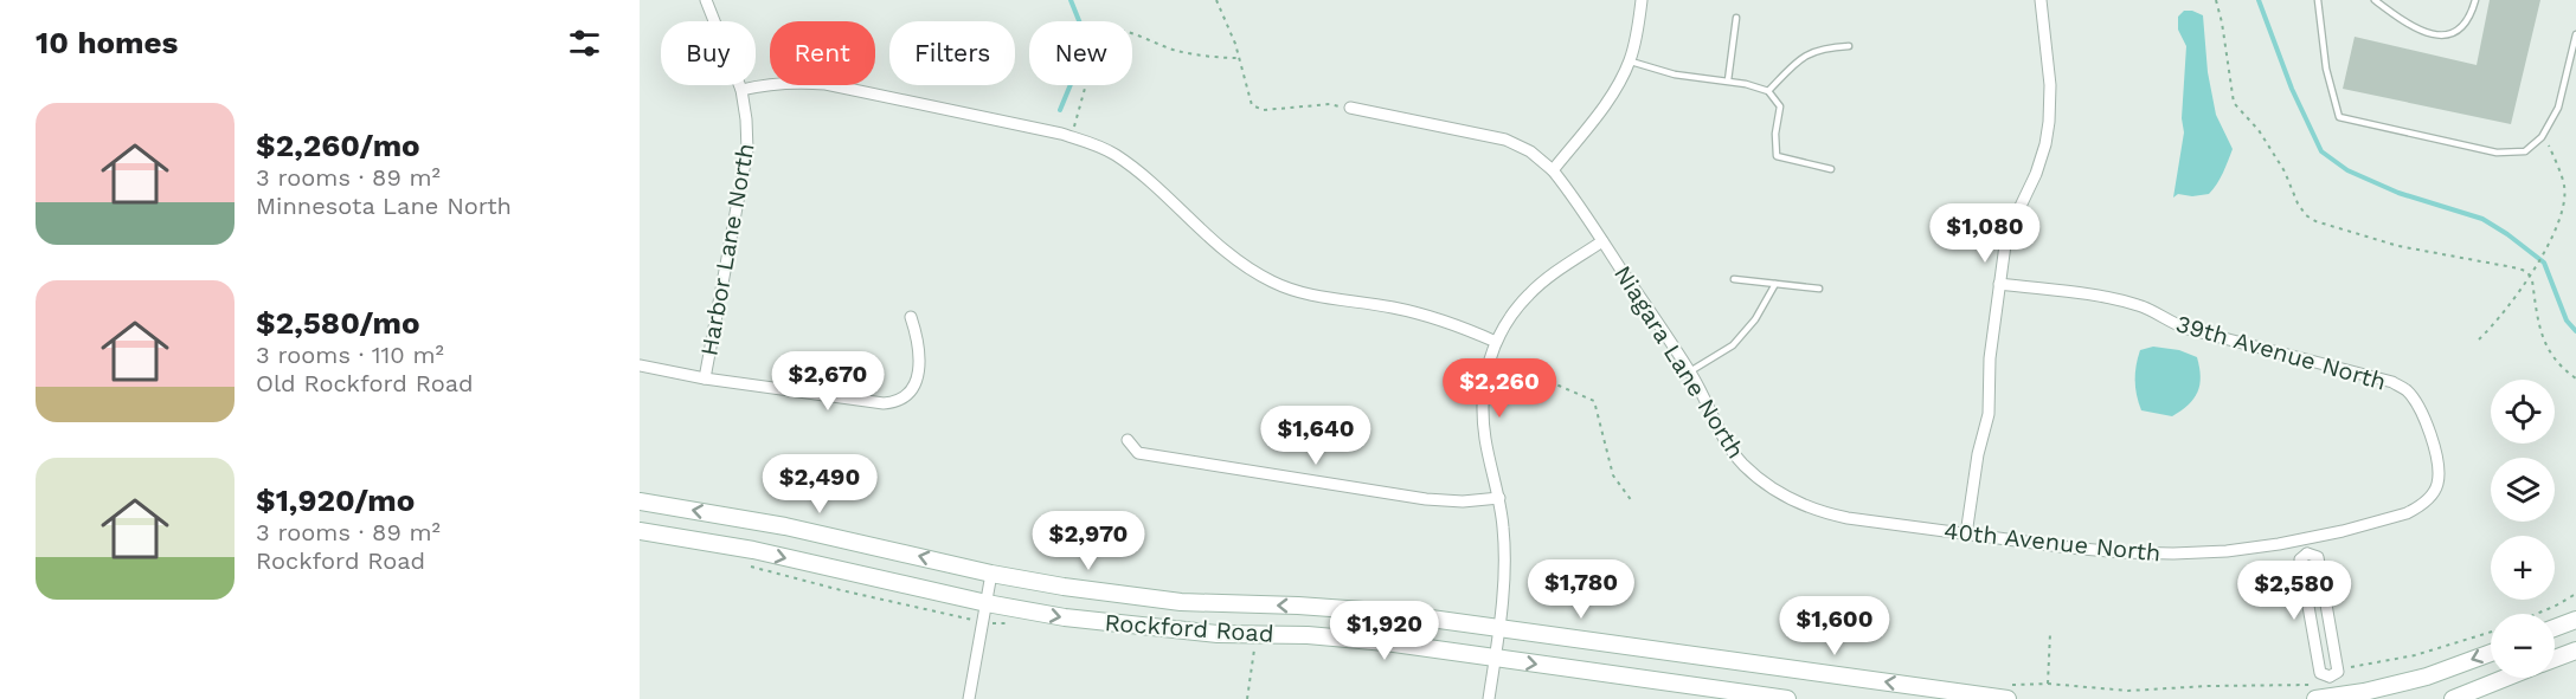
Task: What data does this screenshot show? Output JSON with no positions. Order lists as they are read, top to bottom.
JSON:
{
  "streets": {
    "main road": ["Rockford Road"],
    "street": [
      "Harbor Lane North",
      "39th Avenue North",
      "Niagara Lane North",
      "40th Avenue North"
    ]
  },
  "crossings": [
    ["39th Avenue North", "40th Avenue North"],
    ["Niagara Lane North", "40th Avenue North"]
  ],
  "page": {
    "heading": "10 homes",
    "chip": [
      "Buy",
      "Rent",
      "Filters",
      "New"
    ],
    "list": [
      {
        "name": "$2,260/mo",
        "note": "3 rooms · 89 m² · Minnesota Lane North"
      },
      {
        "name": "$2,580/mo",
        "note": "3 rooms · 110 m² · Old Rockford Road"
      },
      {
        "name": "$1,920/mo",
        "note": "3 rooms · 89 m² · Rockford Road"
      }
    ],
    "price": [
      "$1,080",
      "$2,670",
      "$2,260",
      "$1,640",
      "$2,490",
      "$2,970",
      "$1,780",
      "$2,580",
      "$1,600",
      "$1,920"
    ],
    "map_buttons": ["+", "−"]
  }
}
